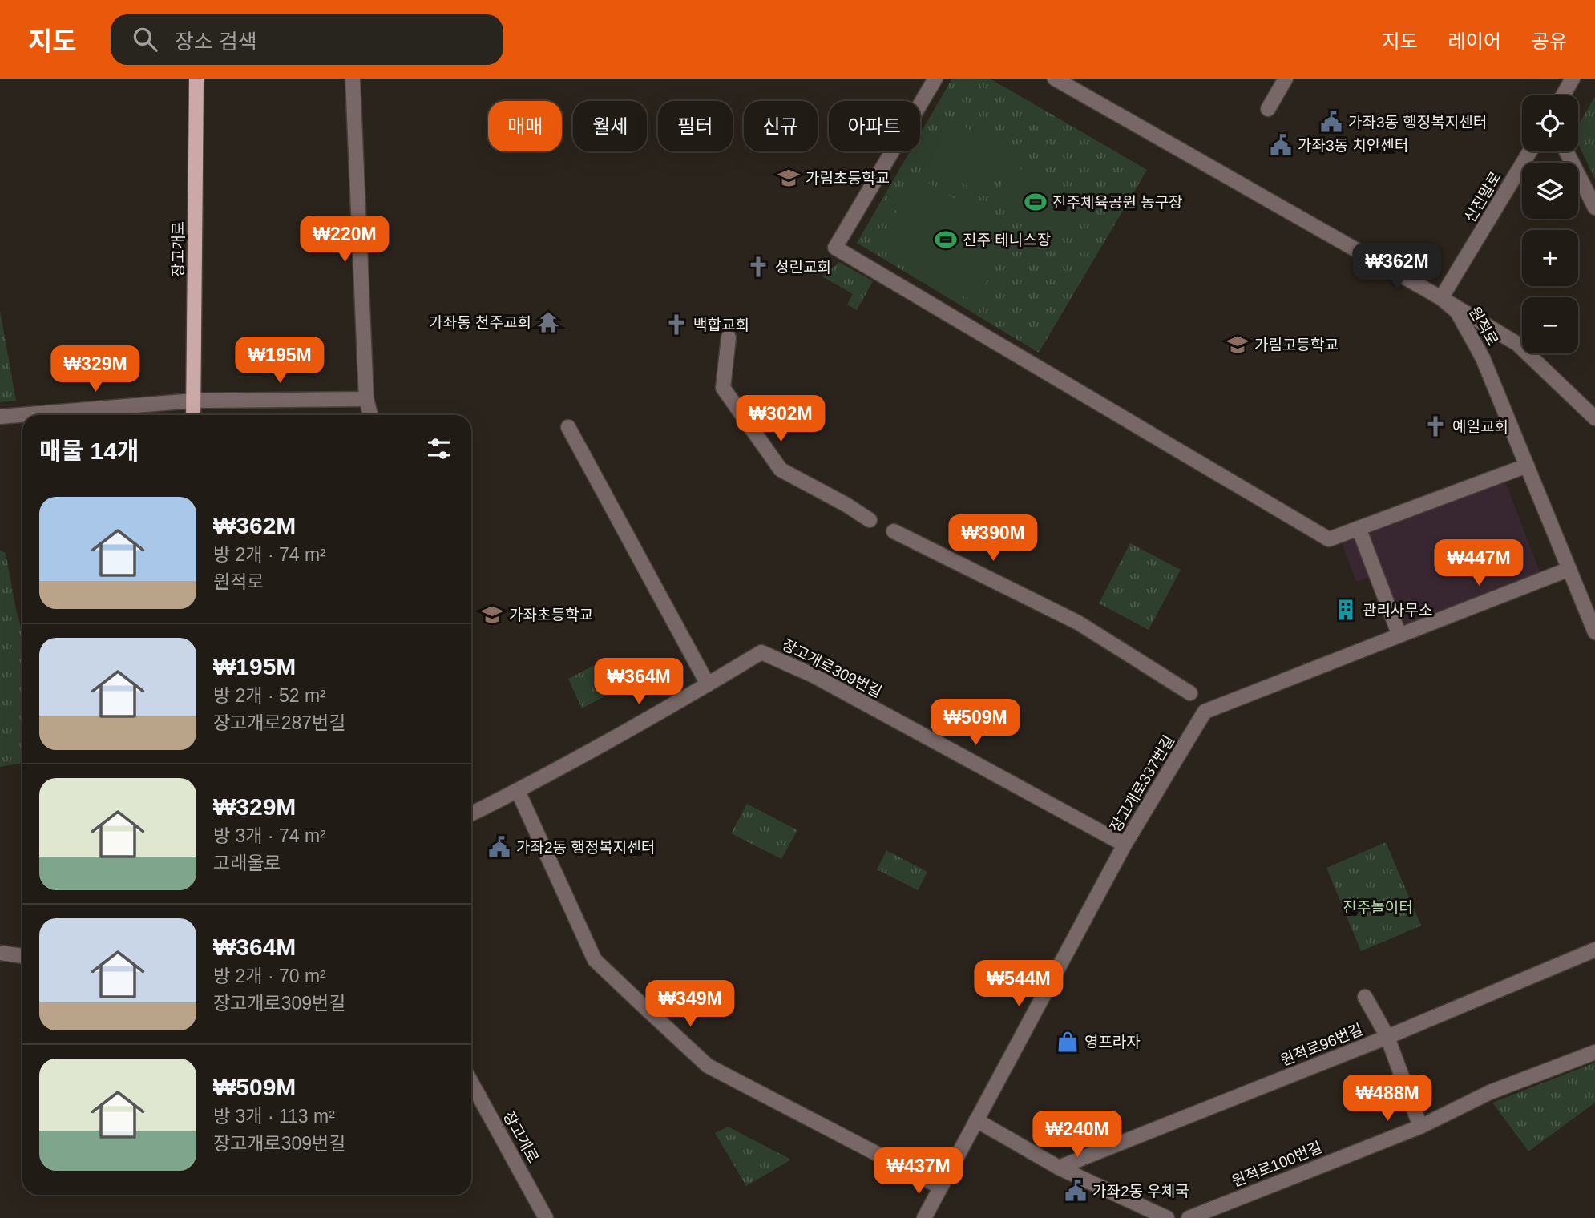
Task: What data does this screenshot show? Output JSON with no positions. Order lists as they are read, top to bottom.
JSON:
{
  "streets": {
    "main road": ["장고개로"],
    "street": [
      "신진말로",
      "원적로",
      "장고개로309번길",
      "장고개로337번길",
      "원적로96번길",
      "원적로100번길"
    ]
  },
  "crossings": [
    ["신진말로", "원적로"],
    ["원적로", "장고개로337번길"],
    ["장고개로309번길", "장고개로337번길"]
  ],
  "parks": ["진주놀이터"],
  "places": {
    "public building": [
      "가좌3동 행정복지센터",
      "가좌3동 치안센터",
      "가좌2동 행정복지센터",
      "가좌2동 우체국"
    ],
    "school or university": ["가림초등학교", "가림고등학교", "가좌초등학교"],
    "sports": ["진주체육공원 농구장", "진주 테니스장"],
    "church": ["성린교회", "백합교회", "예일교회"],
    "temple": ["가좌동 천주교회"],
    "building": ["관리사무소"],
    "shop": ["영프라자"]
  },
  "page": {
    "header": "지도",
    "search": "장소 검색",
    "nav": ["지도", "레이어", "공유"],
    "map_buttons": ["+", "−"],
    "chip": [
      "매매",
      "월세",
      "필터",
      "신규",
      "아파트"
    ],
    "price": [
      "₩220M",
      "₩362M",
      "₩195M",
      "₩329M",
      "₩302M",
      "₩390M",
      "₩447M",
      "₩364M",
      "₩509M",
      "₩544M",
      "₩349M",
      "₩488M",
      "₩240M",
      "₩437M"
    ],
    "heading": "매물 14개",
    "list": [
      {
        "name": "₩362M",
        "note": "방 2개 · 74 m² · 원적로"
      },
      {
        "name": "₩195M",
        "note": "방 2개 · 52 m² · 장고개로287번길"
      },
      {
        "name": "₩329M",
        "note": "방 3개 · 74 m² · 고래울로"
      },
      {
        "name": "₩364M",
        "note": "방 2개 · 70 m² · 장고개로309번길"
      },
      {
        "name": "₩509M",
        "note": "방 3개 · 113 m² · 장고개로309번길"
      }
    ]
  }
}
